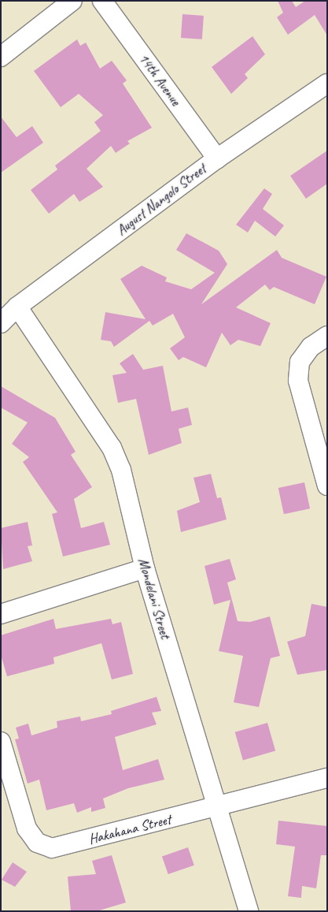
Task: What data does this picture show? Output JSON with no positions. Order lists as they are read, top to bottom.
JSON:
{
  "streets": {
    "street": [
      "14th Avenue",
      "August Nangolo Street",
      "Mondelani Street",
      "Hakahana Street"
    ]
  },
  "crossings": [
    ["14th Avenue", "August Nangolo Street"],
    ["August Nangolo Street", "Mondelani Street"],
    ["Mondelani Street", "Hakahana Street"]
  ]
}
